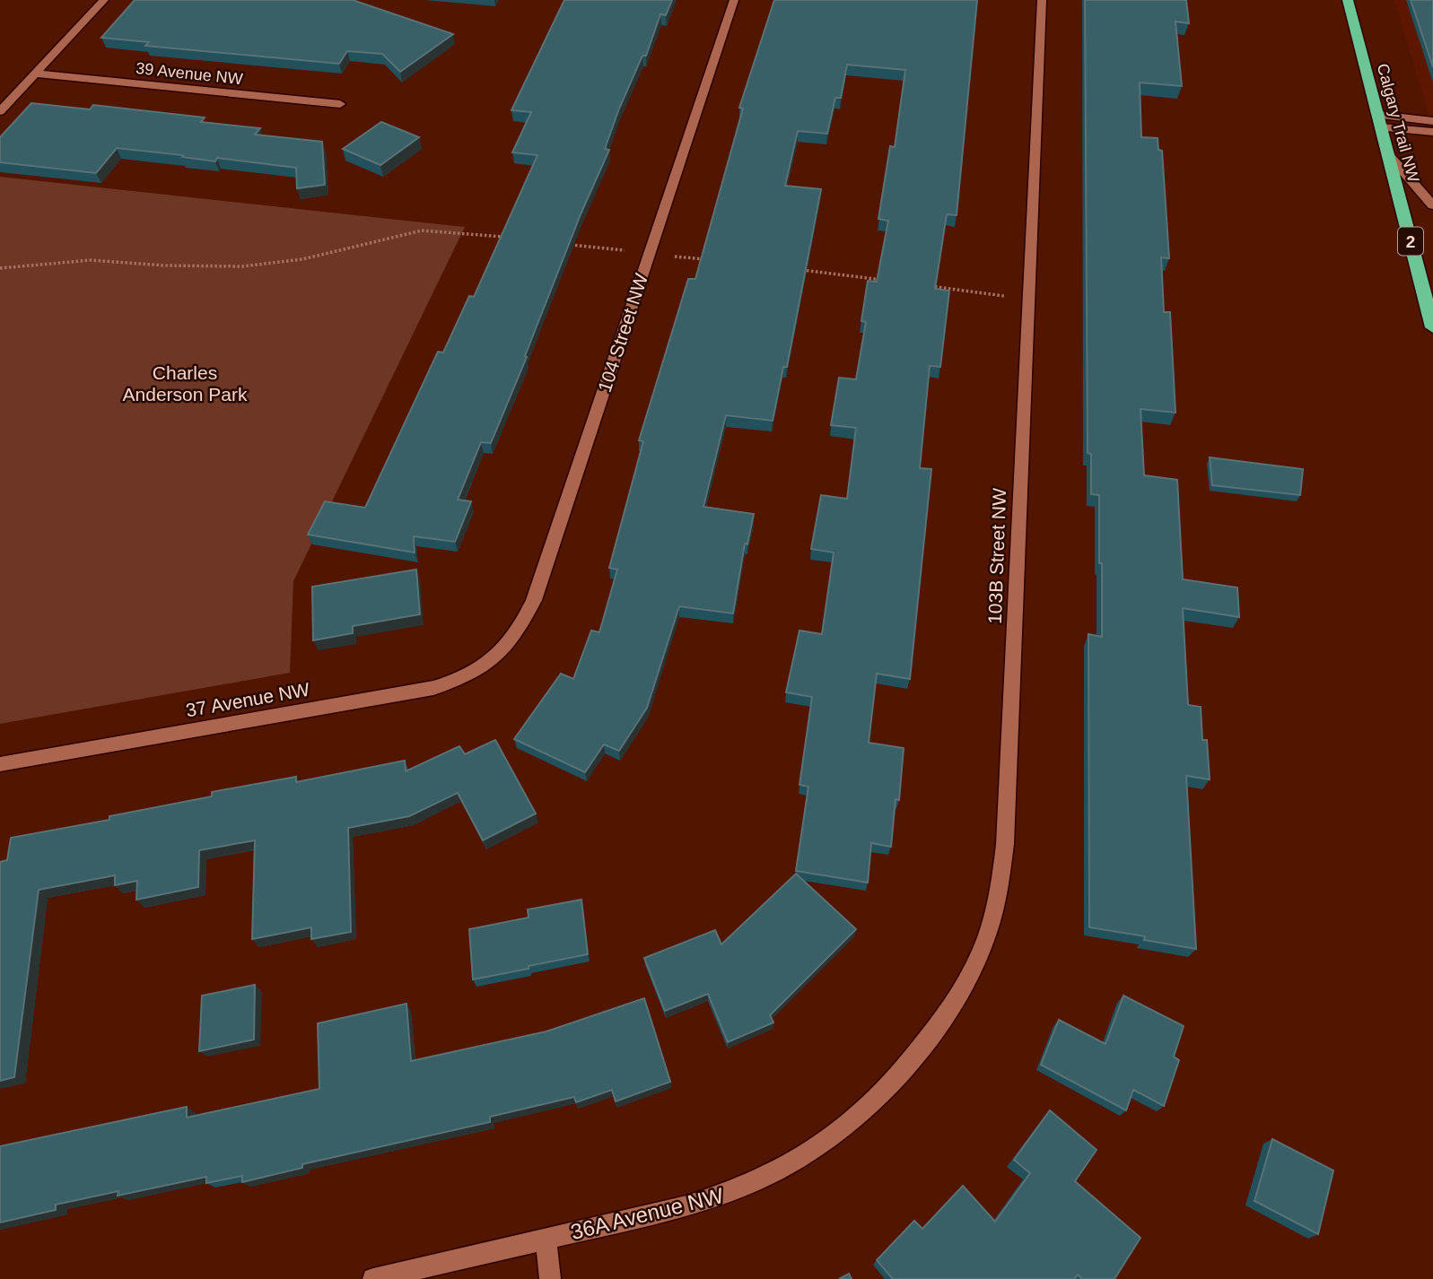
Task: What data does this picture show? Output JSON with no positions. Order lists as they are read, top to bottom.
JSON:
{
  "streets": {
    "highway": ["Calgary Trail NW", "2"],
    "street": [
      "39 Avenue NW",
      "104 Street NW",
      "103B Street NW",
      "37 Avenue NW",
      "36A Avenue NW"
    ]
  },
  "crossings": [
    ["104 Street NW", "37 Avenue NW"],
    ["103B Street NW", "36A Avenue NW"]
  ],
  "parks": ["Charles Anderson Park"]
}
